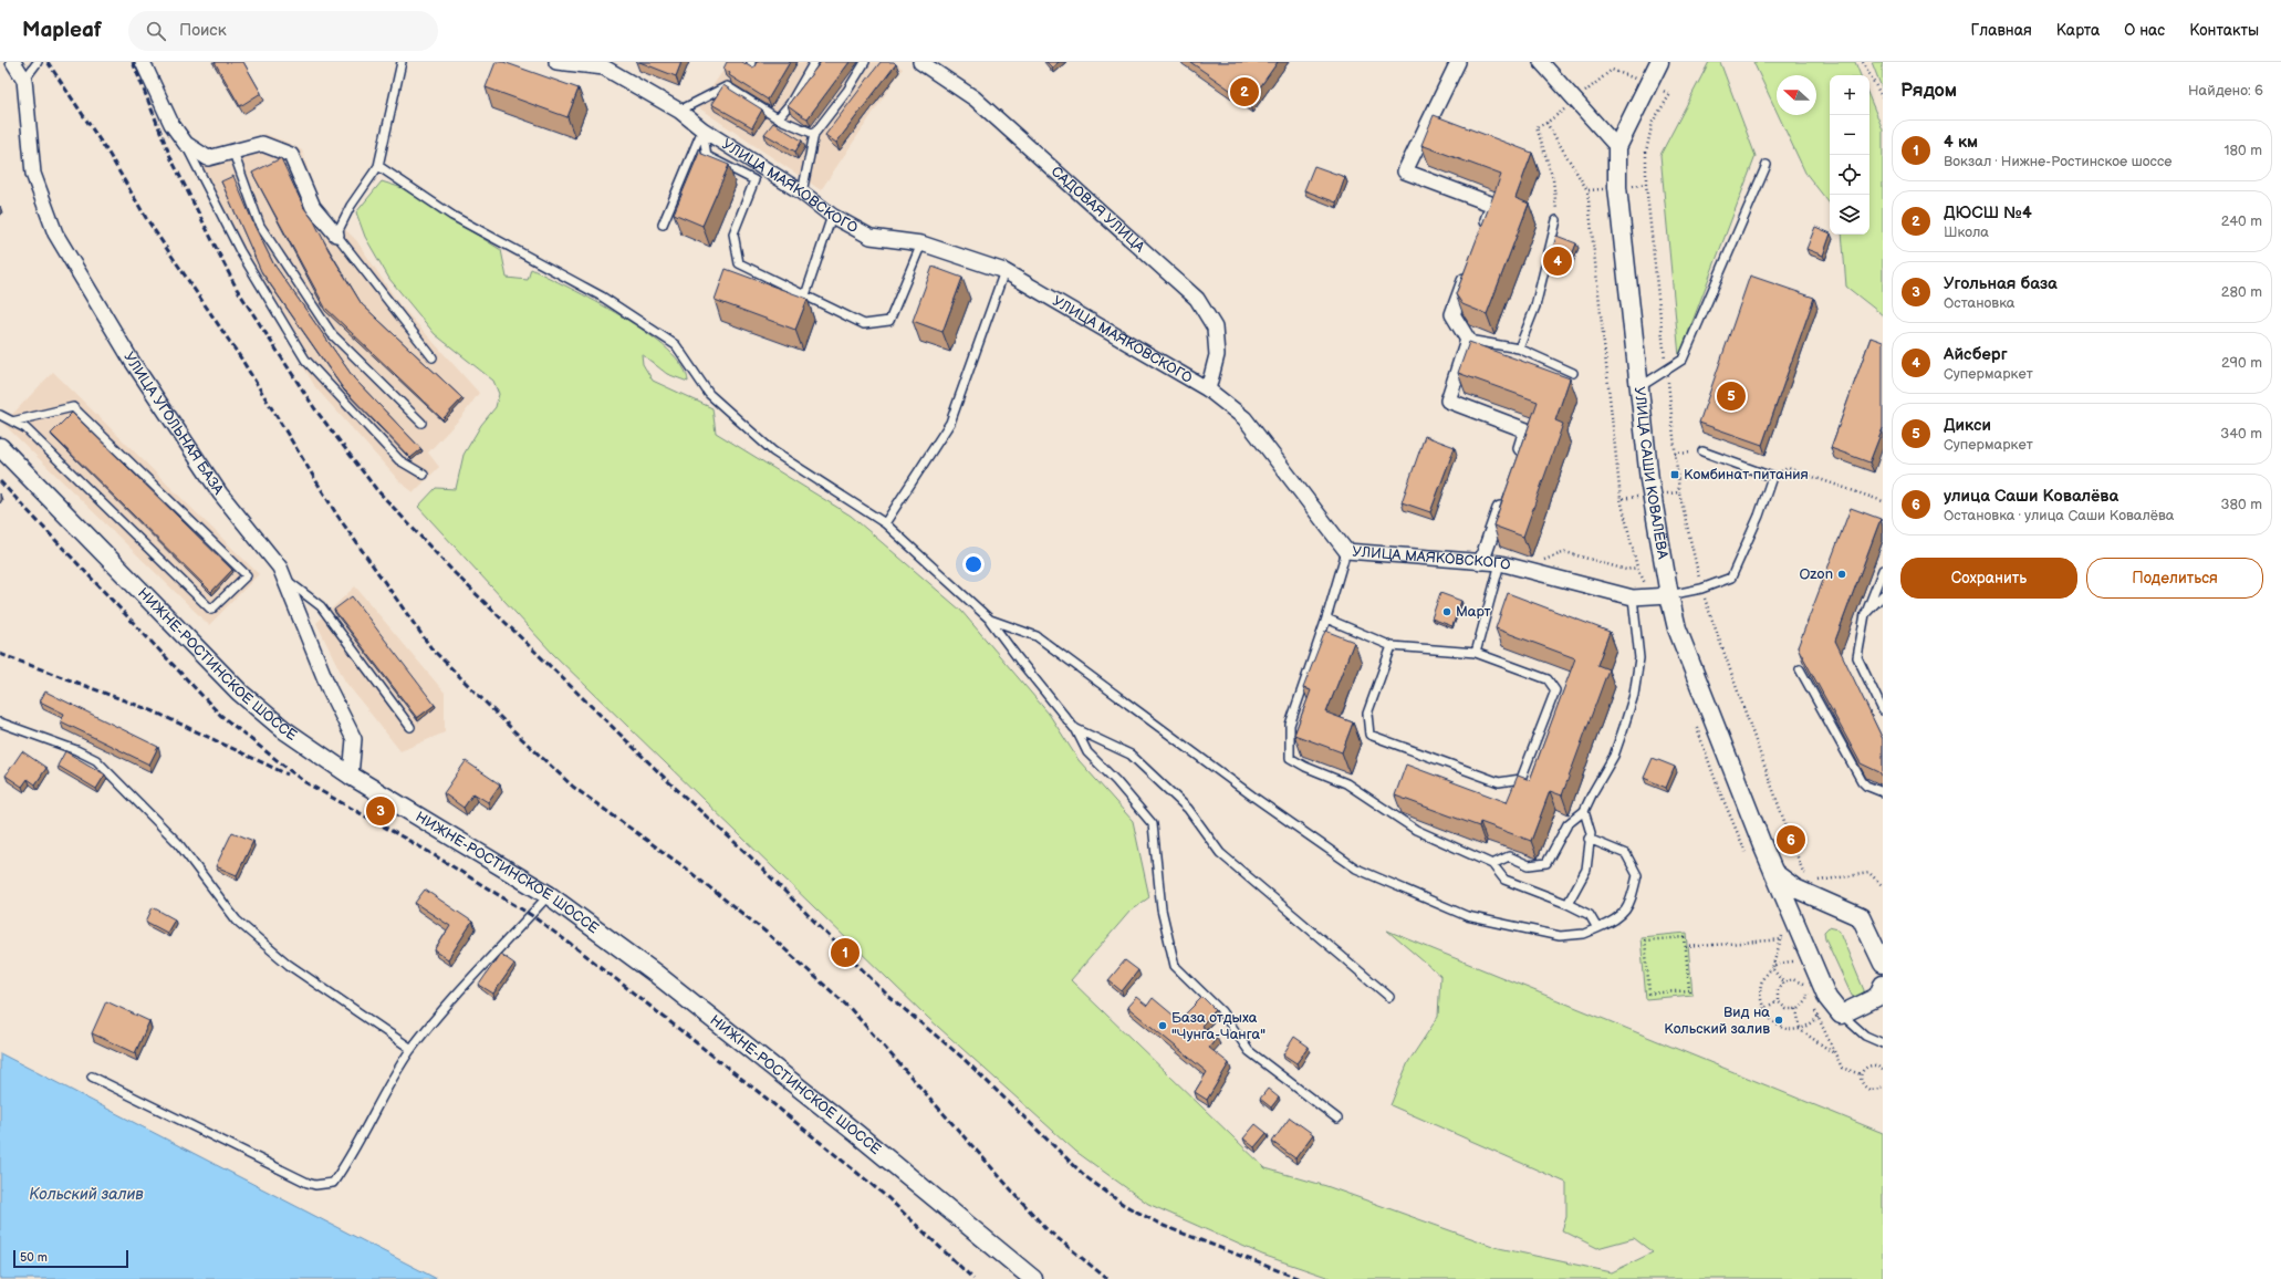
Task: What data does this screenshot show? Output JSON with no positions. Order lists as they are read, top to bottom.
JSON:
{
  "streets": {
    "street": [
      "УЛИЦА МАЯКОВСКОГО",
      "САДОВАЯ УЛИЦА",
      "УЛИЦА УГОЛЬНАЯ БАЗА",
      "УЛИЦА САШИ КОВАЛЁВА",
      "НИЖНЕ-РОСТИНСКОЕ ШОССЕ"
    ]
  },
  "crossings": [
    ["УЛИЦА МАЯКОВСКОГО", "САДОВАЯ УЛИЦА"],
    ["УЛИЦА МАЯКОВСКОГО", "УЛИЦА САШИ КОВАЛЁВА"],
    ["УЛИЦА УГОЛЬНАЯ БАЗА", "НИЖНЕ-РОСТИНСКОЕ ШОССЕ"]
  ],
  "water": ["Кольский залив"],
  "places": {
    "transit": ["Комбинат питания"],
    "other": [
      "Ozon",
      "Март",
      "Вид на Кольский залив",
      "База отдыха \"Чунга-Чанга\""
    ]
  },
  "scale_bar": "50 m",
  "north": "left",
  "page": {
    "header": "Mapleaf",
    "search": "Поиск",
    "nav": [
      "Главная",
      "Карта",
      "О нас",
      "Контакты"
    ],
    "heading": ["Рядом", "Найдено: 6"],
    "map_buttons": ["+", "−"],
    "pins": [
      "2",
      "4",
      "5",
      "3",
      "6",
      "1"
    ],
    "list": [
      {
        "mark": "1",
        "name": "4 км",
        "note": "Вокзал · Нижне-Ростинское шоссе",
        "value": "180 m"
      },
      {
        "mark": "2",
        "name": "ДЮСШ №4",
        "note": "Школа",
        "value": "240 m"
      },
      {
        "mark": "3",
        "name": "Угольная база",
        "note": "Остановка",
        "value": "280 m"
      },
      {
        "mark": "4",
        "name": "Айсберг",
        "note": "Супермаркет",
        "value": "290 m"
      },
      {
        "mark": "5",
        "name": "Дикси",
        "note": "Супермаркет",
        "value": "340 m"
      },
      {
        "mark": "6",
        "name": "улица Саши Ковалёва",
        "note": "Остановка · улица Саши Ковалёва",
        "value": "380 m"
      }
    ],
    "buttons": ["Сохранить", "Поделиться"],
    "scale": "50 m"
  }
}
